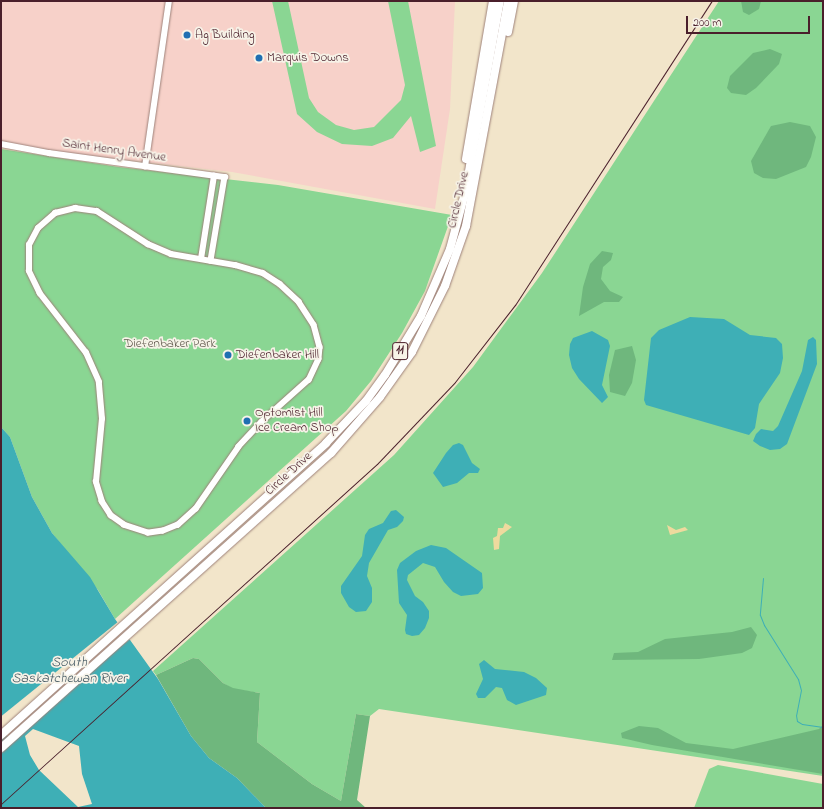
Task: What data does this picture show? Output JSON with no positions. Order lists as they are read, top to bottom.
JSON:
{
  "streets": {
    "highway": ["Circle Drive", "11"],
    "street": ["Saint Henry Avenue"]
  },
  "water": ["South Saskatchewan River"],
  "parks": ["Diefenbaker Park"],
  "places": [
    "Ag Building",
    "Marquis Downs",
    "Diefenbaker Hill",
    "Optomist Hill Ice Cream Shop"
  ],
  "scale_bar": "200 m"
}
